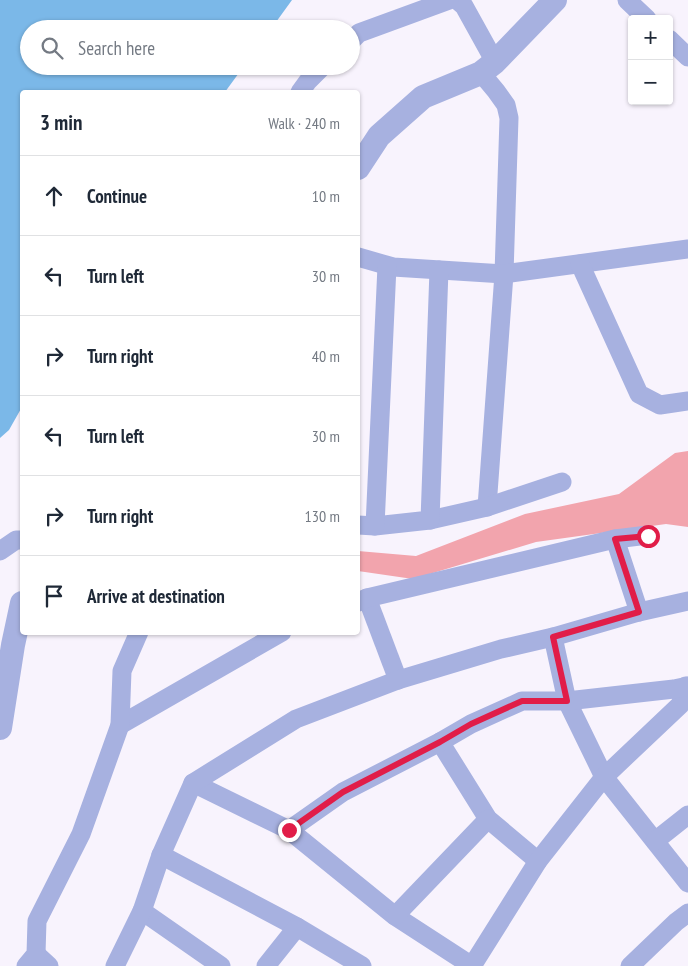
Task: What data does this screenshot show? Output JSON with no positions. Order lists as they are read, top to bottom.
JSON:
{
  "page": {
    "map_buttons": ["+", "−"],
    "search": "Search here",
    "heading": ["3 min", "Walk · 240 m"],
    "list": [
      ["Continue", "10 m"],
      ["Turn left", "30 m"],
      ["Turn right", "40 m"],
      ["Turn left", "30 m"],
      ["Turn right", "130 m"],
      "Arrive at destination"
    ]
  }
}
